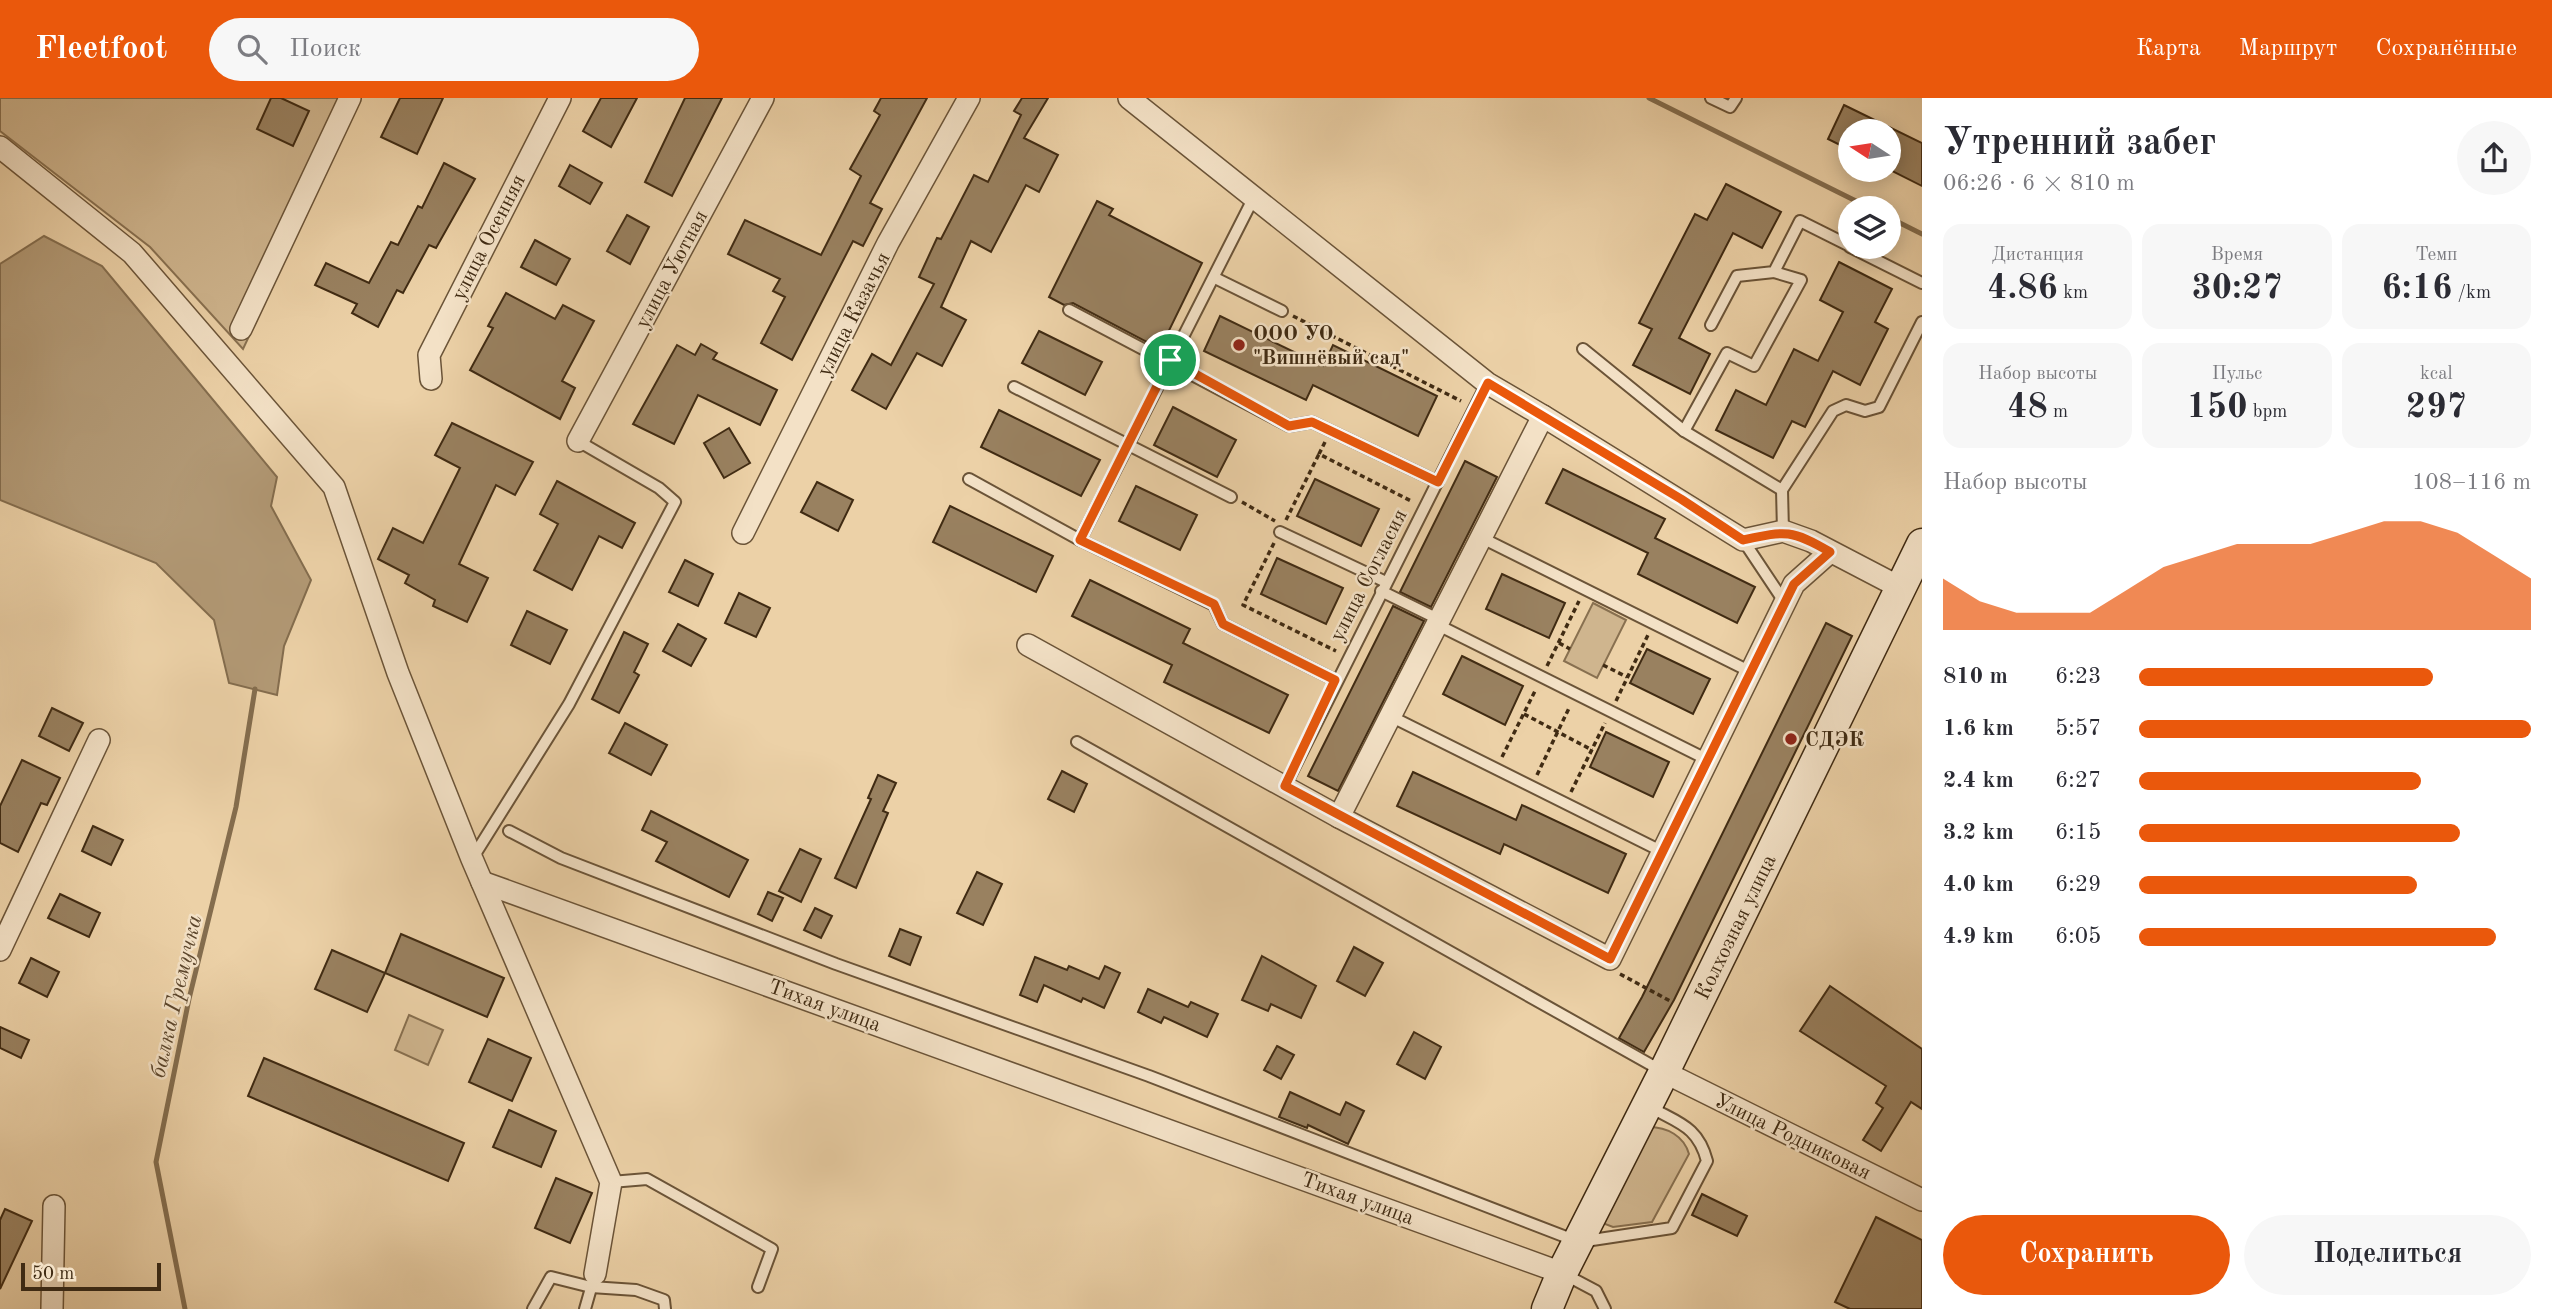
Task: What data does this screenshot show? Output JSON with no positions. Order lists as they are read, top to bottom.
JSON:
{
  "streets": {
    "street": [
      "улица Осенняя",
      "улица Уютная",
      "улица Казачья",
      "Колхозная улица",
      "Тихая улица",
      "Улица Родниковая"
    ],
    "lane": ["улица Согласия"]
  },
  "crossings": [
    ["Колхозная улица", "Тихая улица"],
    ["Колхозная улица", "Улица Родниковая"]
  ],
  "water": ["балка Гремучка"],
  "places": ["ООО УО \"Вишнёвый сад\"", "СДЭК"],
  "scale_bar": "50 m",
  "north": "left",
  "page": {
    "header": "Fleetfoot",
    "search": "Поиск",
    "nav": ["Карта", "Маршрут", "Сохранённые"],
    "heading": ["Утренний забег", "06:26 · 6 × 810 m"],
    "stats": [
      ["Дистанция", "4.86 km"],
      ["Время", "30:27"],
      ["Темп", "6:16 /km"],
      ["Набор высоты", "48 m"],
      ["Пульс", "150 bpm"],
      ["kcal", "297"]
    ],
    "chart": ["Набор высоты", "108–116 m"],
    "list": [
      {
        "name": "810 m",
        "note": "6:23"
      },
      {
        "name": "1.6 km",
        "note": "5:57"
      },
      {
        "name": "2.4 km",
        "note": "6:27"
      },
      {
        "name": "3.2 km",
        "note": "6:15"
      },
      {
        "name": "4.0 km",
        "note": "6:29"
      },
      {
        "name": "4.9 km",
        "note": "6:05"
      }
    ],
    "buttons": ["Сохранить", "Поделиться"],
    "scale": "50 m"
  }
}
